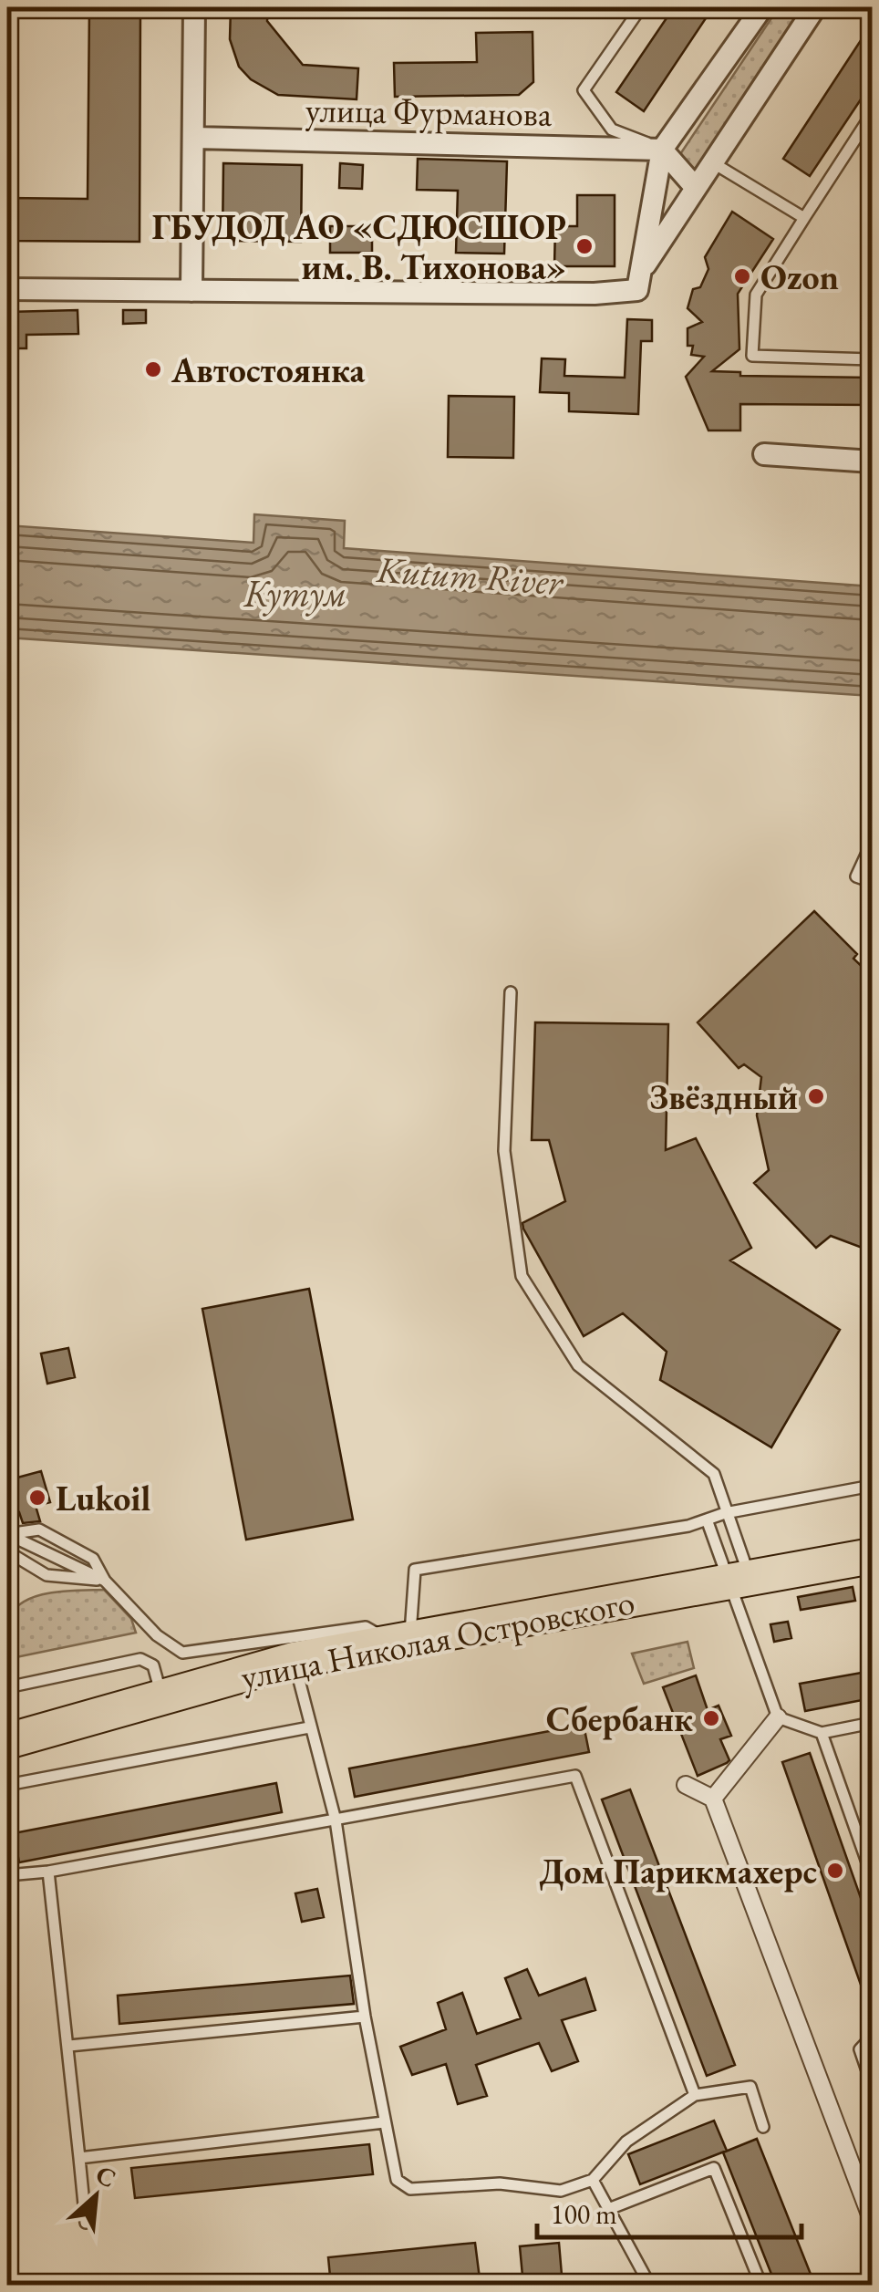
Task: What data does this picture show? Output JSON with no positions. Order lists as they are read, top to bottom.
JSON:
{
  "streets": {
    "main road": ["улица Николая Островского"],
    "street": ["улица Фурманова"]
  },
  "water": ["Kutum River", "Кутум"],
  "places": [
    "ГБУДОД АО «СДЮСШОР им. В. Тихонова»",
    "Ozon",
    "Автостоянка",
    "Звёздный",
    "Lukoil",
    "Сбербанк",
    "Дом Парикмахерс"
  ],
  "scale_bar": "100 m",
  "north": "top right"
}
